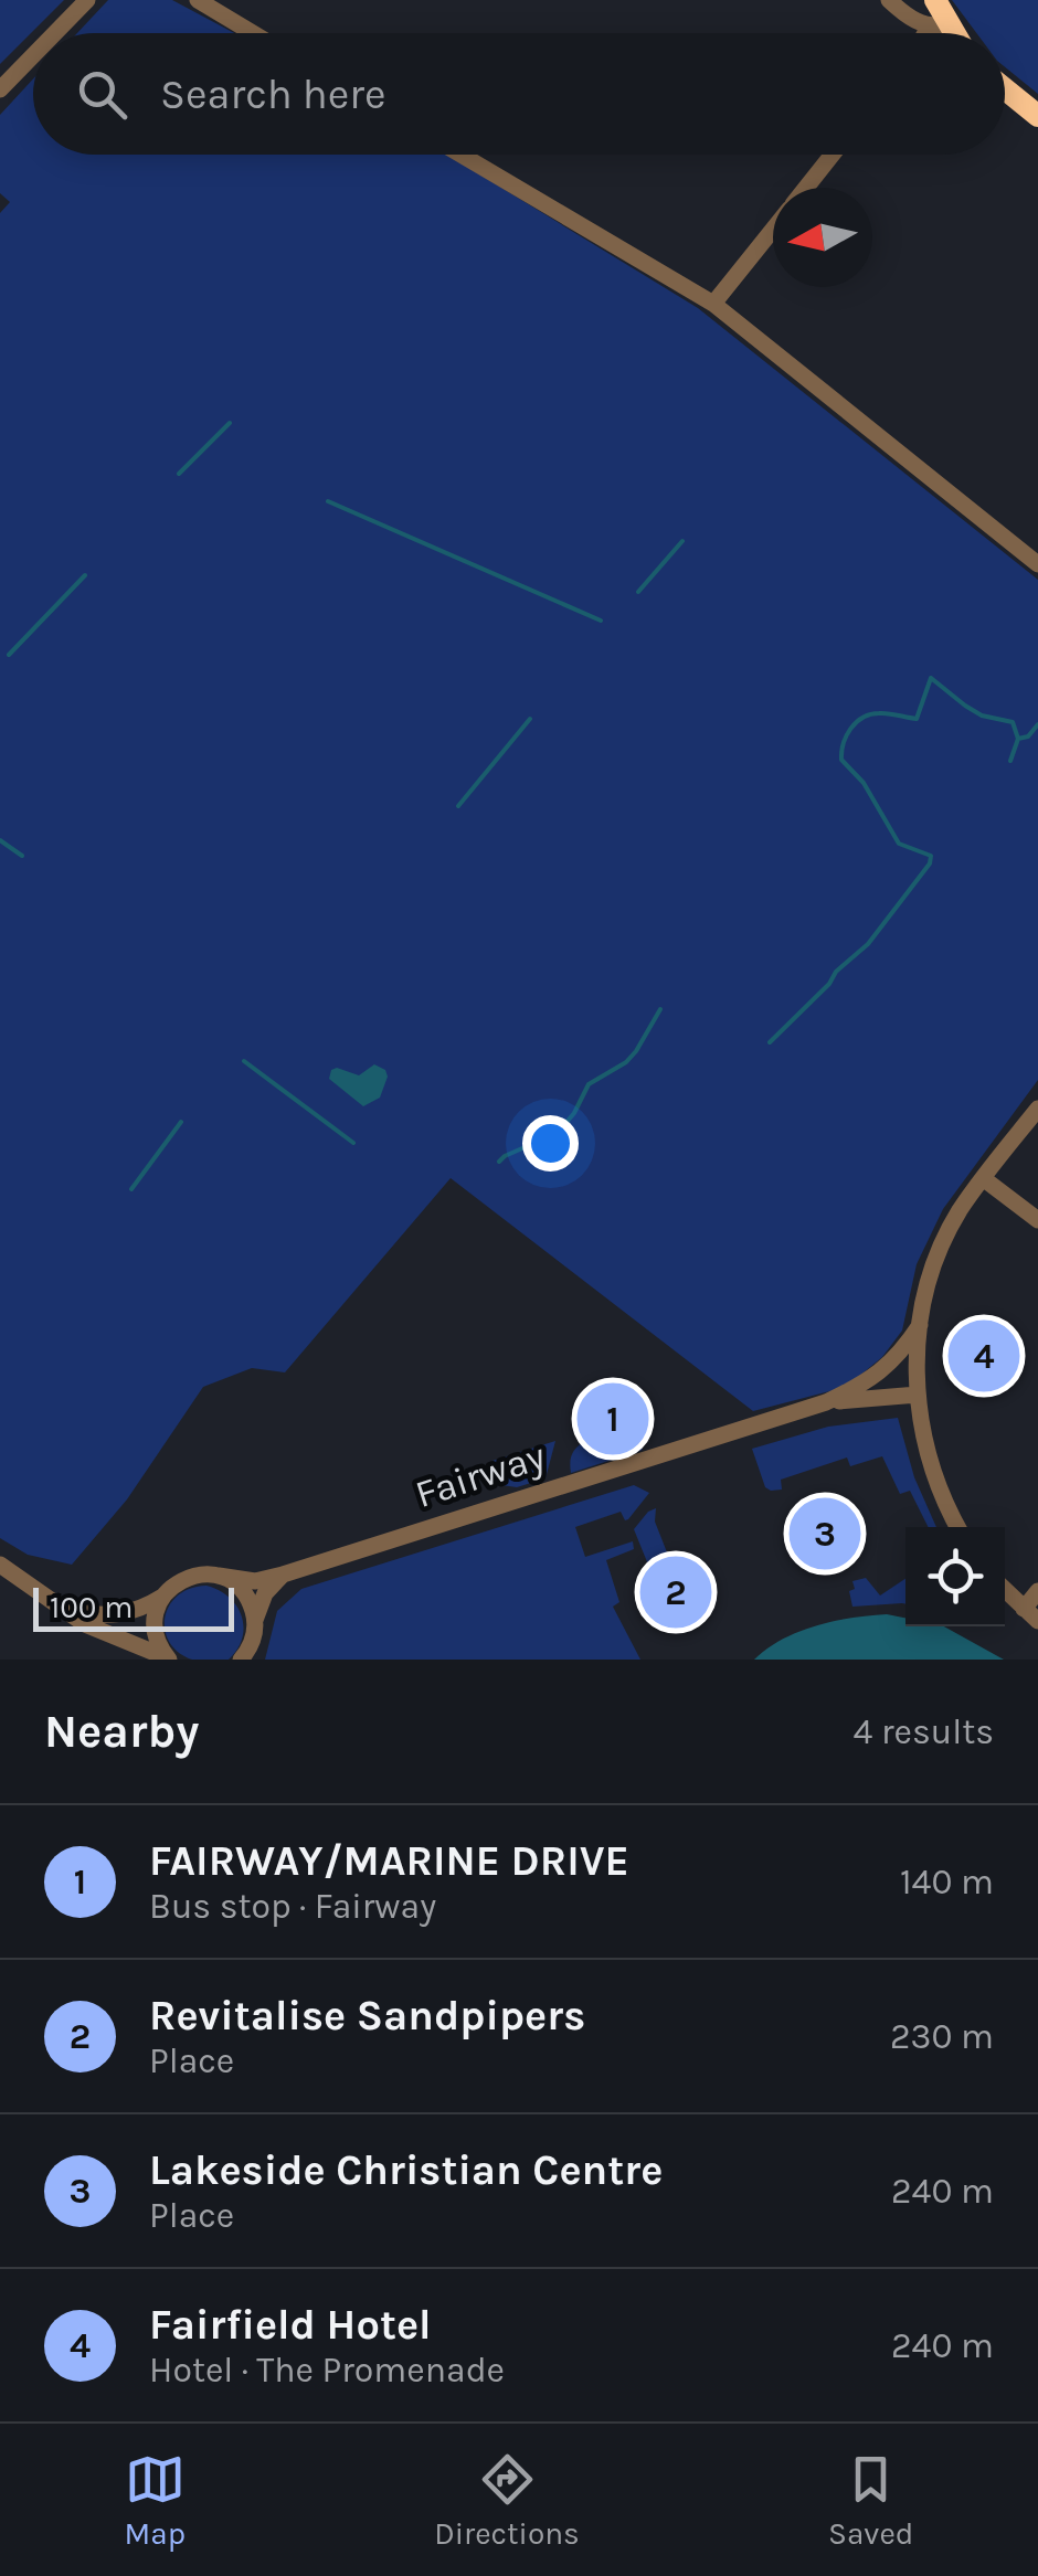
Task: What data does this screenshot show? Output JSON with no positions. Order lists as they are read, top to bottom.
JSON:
{
  "streets": {
    "street": ["Fairway"]
  },
  "scale_bar": "100 m",
  "north": "left",
  "page": {
    "search": "Search here",
    "pins": [
      "4",
      "1",
      "3",
      "2"
    ],
    "scale": "100 m",
    "heading": ["Nearby", "4 results"],
    "list": [
      {
        "mark": "1",
        "name": "FAIRWAY/MARINE DRIVE",
        "note": "Bus stop · Fairway",
        "value": "140 m"
      },
      {
        "mark": "2",
        "name": "Revitalise Sandpipers",
        "note": "Place",
        "value": "230 m"
      },
      {
        "mark": "3",
        "name": "Lakeside Christian Centre",
        "note": "Place",
        "value": "240 m"
      },
      {
        "mark": "4",
        "name": "Fairfield Hotel",
        "note": "Hotel · The Promenade",
        "value": "240 m"
      }
    ],
    "nav": ["Map", "Directions", "Saved"]
  }
}
